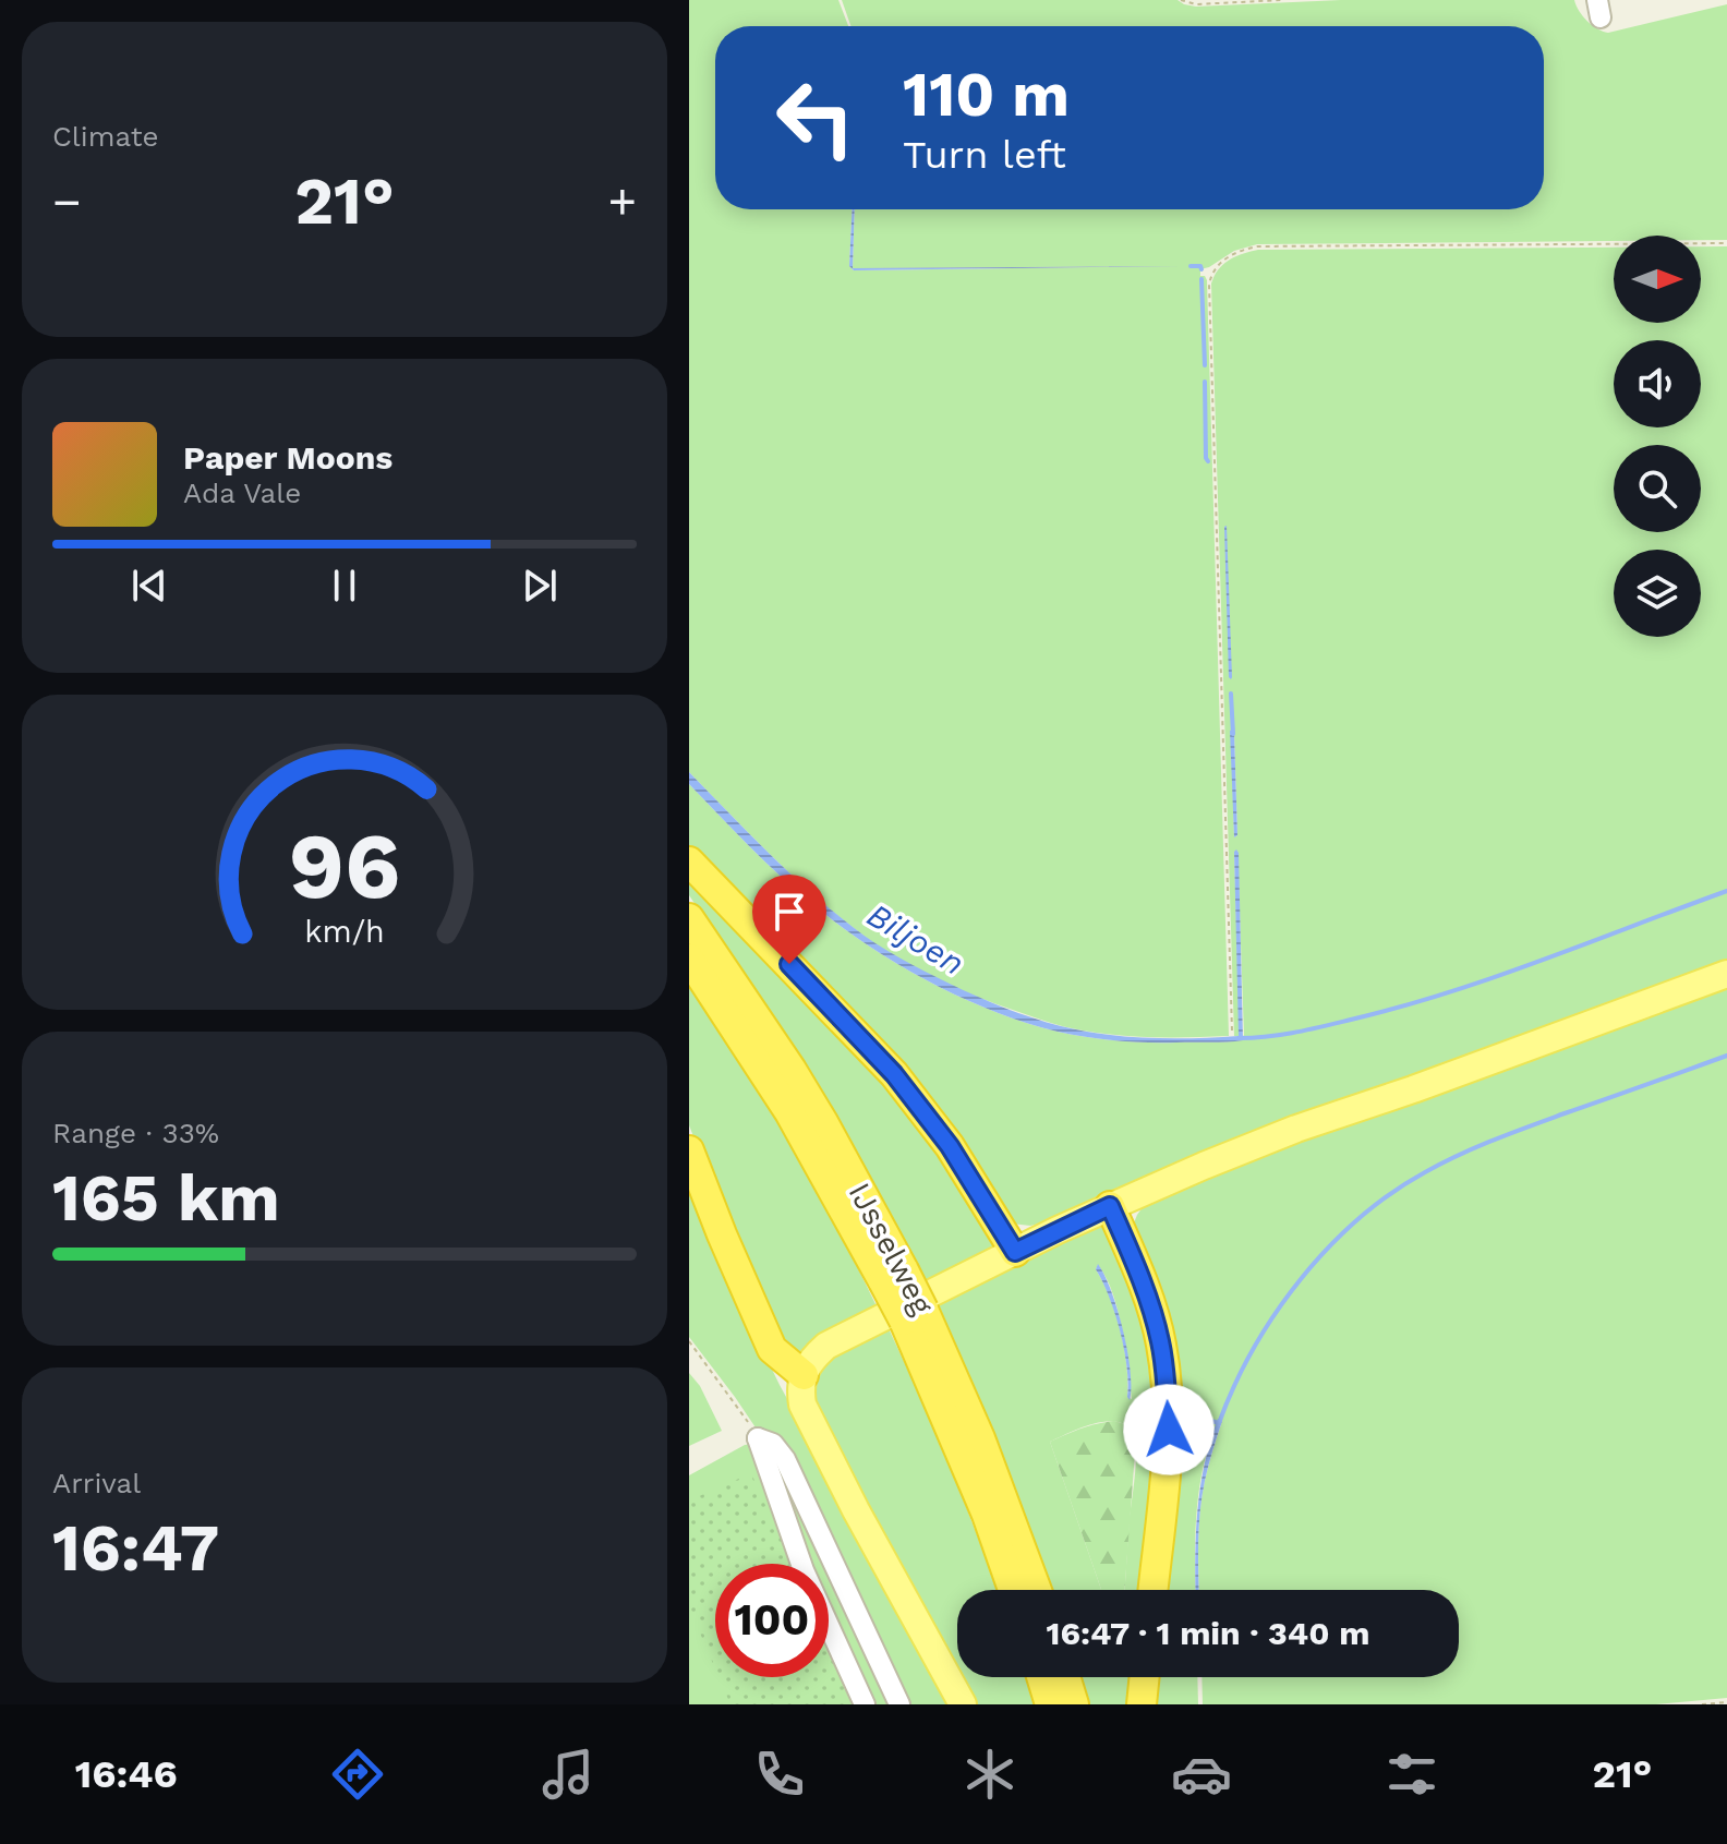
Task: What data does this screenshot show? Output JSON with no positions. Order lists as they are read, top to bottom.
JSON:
{
  "streets": {
    "highway": ["IJsselweg"]
  },
  "water": ["Biljoen"],
  "north": "right",
  "page": {
    "tile": [
      "Climate",
      ["Range · 33%", "165 km"],
      ["Arrival", "16:47"]
    ],
    "turn": ["110 m", "Turn left"],
    "heat": ["−", "21°", "+"],
    "song": ["Paper Moons", "Ada Vale"],
    "limit": "100",
    "trip": "16:47 · 1 min · 340 m",
    "tabs": ["16:46", "21°"],
    "gauge": ["96", "km/h"]
  }
}
